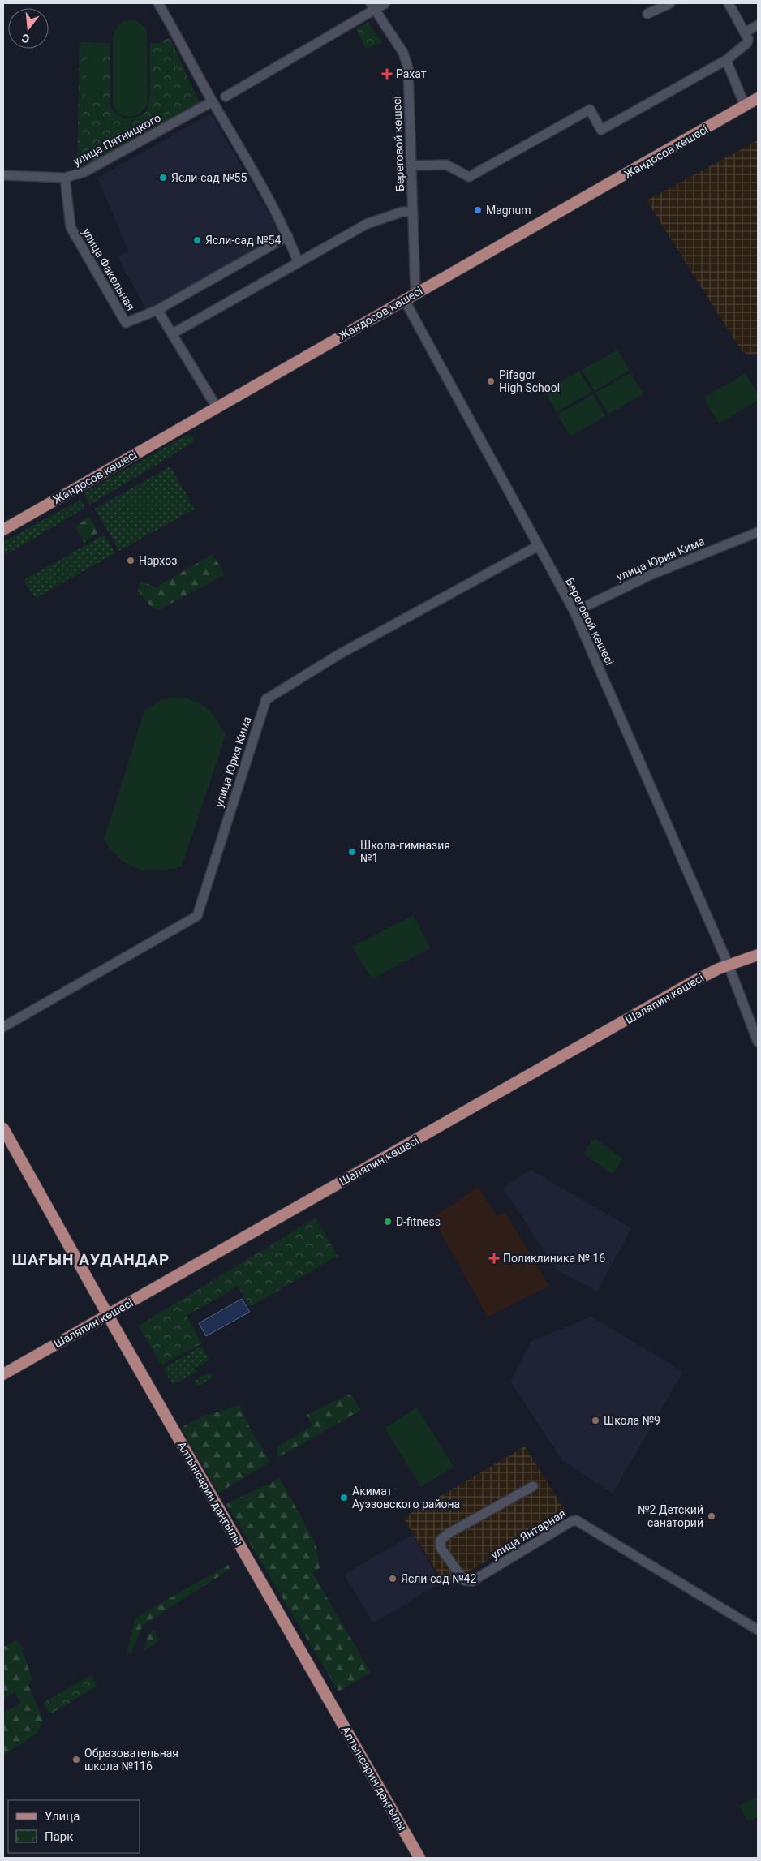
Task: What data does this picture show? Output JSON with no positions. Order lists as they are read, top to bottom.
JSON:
{
  "streets": {
    "main road": ["Жандосов көшесі", "Шаляпин көшесі", "Алтынсарин даңғылы"],
    "street": [
      "улица Пятницкого",
      "Береговой көшесі",
      "улица Факельная",
      "улица Юрия Кима",
      "улица Янтарная"
    ]
  },
  "crossings": [
    ["улица Пятницкого", "улица Факельная"],
    ["Береговой көшесі", "Жандосов көшесі"],
    ["Береговой көшесі", "улица Юрия Кима"],
    ["Береговой көшесі", "Шаляпин көшесі"],
    ["Шаляпин көшесі", "Алтынсарин даңғылы"]
  ],
  "districts": ["ШАҒЫН АУДАНДАР"],
  "places": {
    "health": ["Рахат", "Поликлиника № 16"],
    "other": [
      "Ясли-сад №55",
      "Magnum",
      "Ясли-сад №54",
      "Pifagor High School",
      "Нархоз",
      "Школа-гимназия №1",
      "D-fitness",
      "Школа №9",
      "Акимат Ауэзовского района",
      "№2 Детский санаторий",
      "Ясли-сад №42",
      "Образовательная школа №116"
    ]
  },
  "legend": ["Улица", "Парк"],
  "north": "bottom"
}
